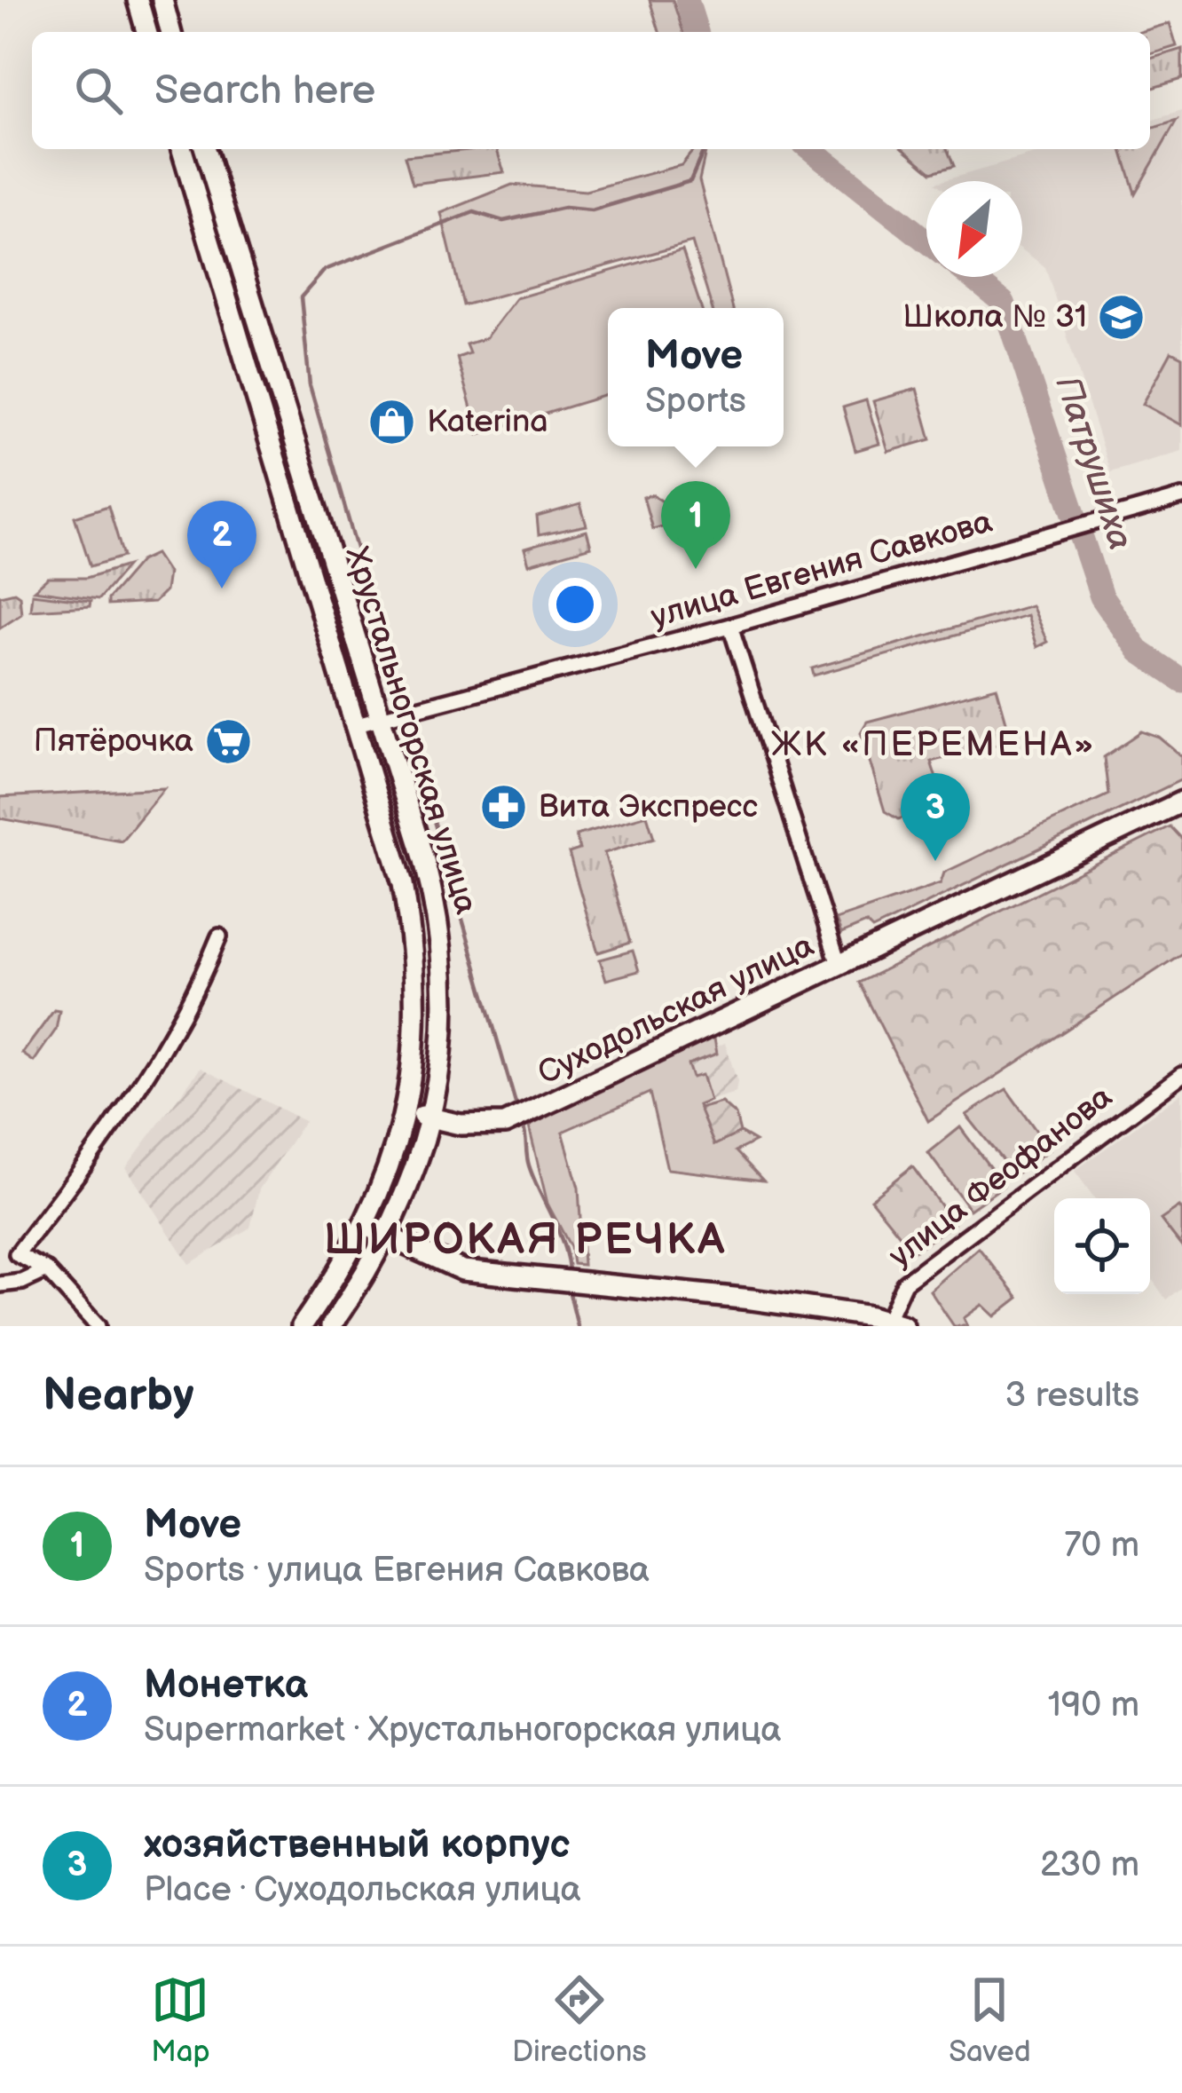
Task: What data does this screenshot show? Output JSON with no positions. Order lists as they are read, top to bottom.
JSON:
{
  "streets": {
    "street": [
      "улица Евгения Савкова",
      "Хрустальногорская улица",
      "Суходольская улица",
      "улица Феофанова"
    ]
  },
  "crossings": [
    ["улица Евгения Савкова", "Хрустальногорская улица"],
    ["Хрустальногорская улица", "Суходольская улица"],
    ["Хрустальногорская улица", "улица Феофанова"]
  ],
  "districts": ["ЖК «ПЕРЕМЕНА»", "ШИРОКАЯ РЕЧКА"],
  "water": ["Патрушиха"],
  "places": {
    "school or university": ["Школа № 31"],
    "shop": ["Katerina"],
    "supermarket": ["Пятёрочка"],
    "pharmacy": ["Вита Экспресс"]
  },
  "north": "bottom left",
  "page": {
    "search": "Search here",
    "popup": ["Move", "Sports"],
    "pins": ["1", "2", "3"],
    "heading": ["Nearby", "3 results"],
    "list": [
      {
        "mark": "1",
        "name": "Move",
        "note": "Sports · улица Евгения Савкова",
        "value": "70 m"
      },
      {
        "mark": "2",
        "name": "Монетка",
        "note": "Supermarket · Хрустальногорская улица",
        "value": "190 m"
      },
      {
        "mark": "3",
        "name": "хозяйственный корпус",
        "note": "Place · Суходольская улица",
        "value": "230 m"
      }
    ],
    "nav": ["Map", "Directions", "Saved"]
  }
}
